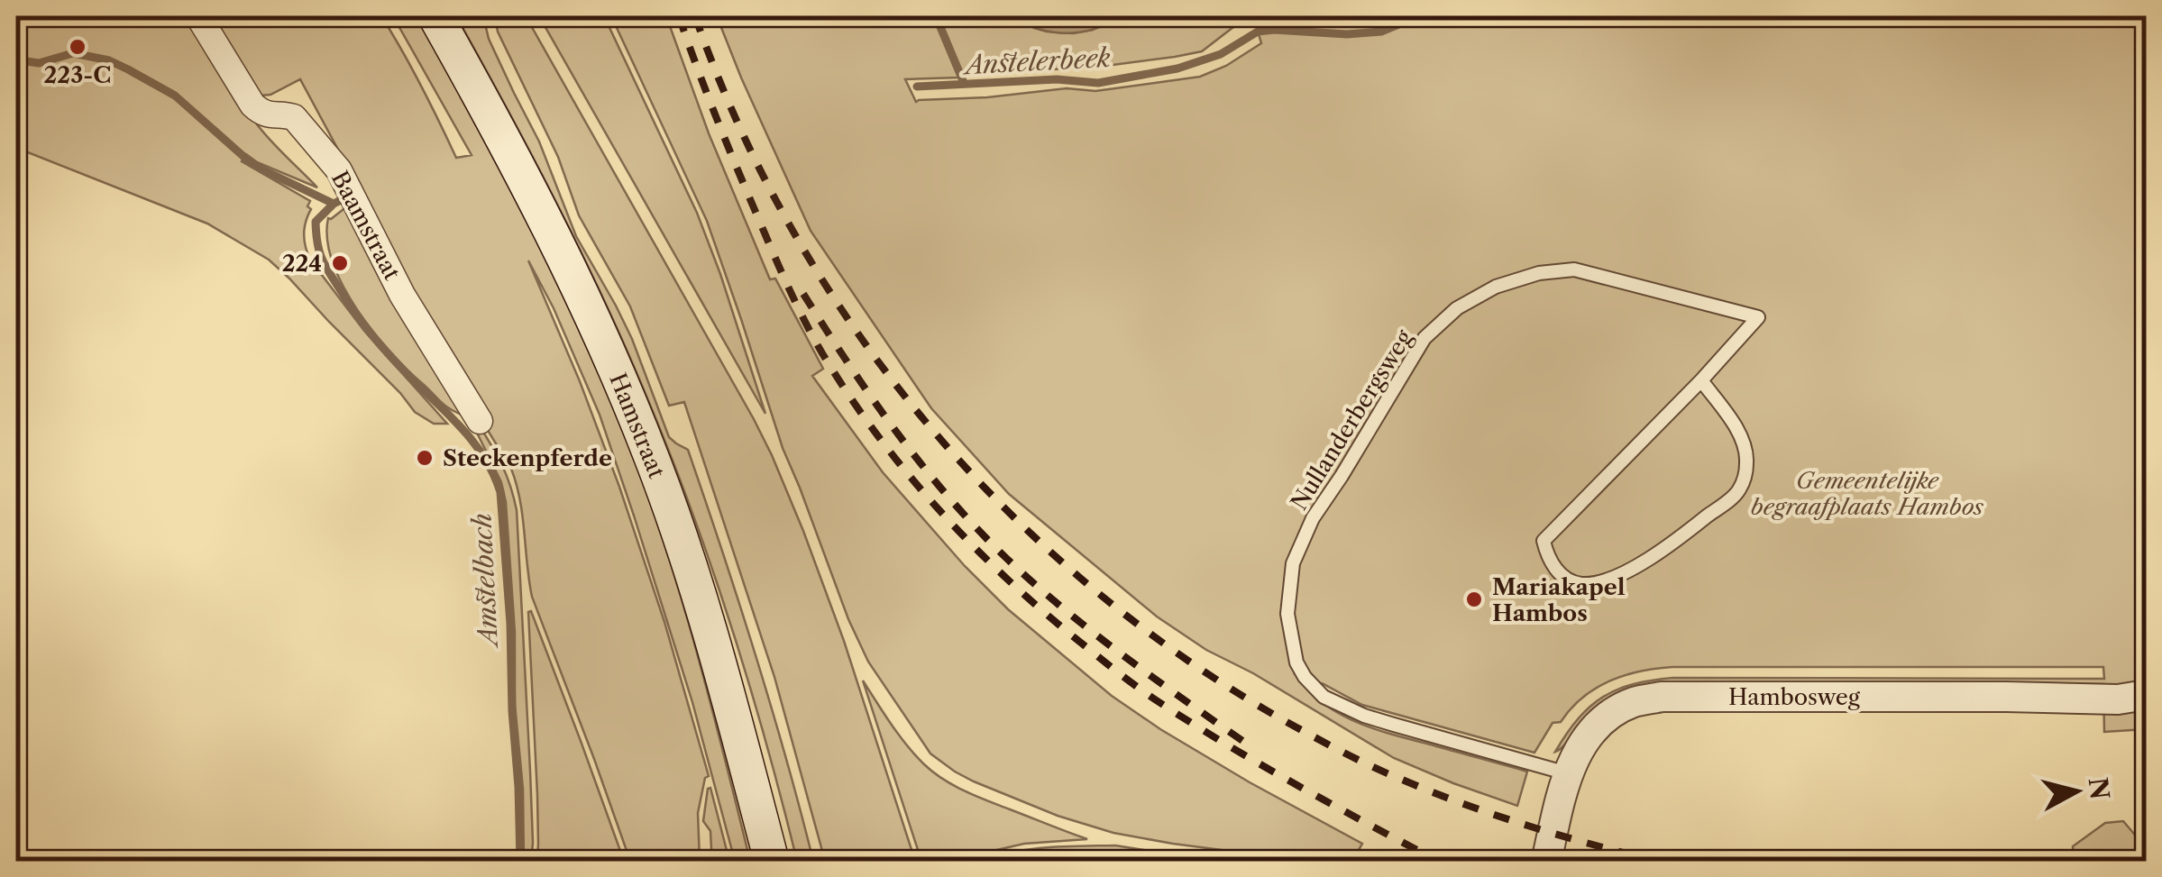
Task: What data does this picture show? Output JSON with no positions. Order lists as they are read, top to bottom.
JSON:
{
  "streets": {
    "main road": ["Hamstraat"],
    "street": ["Baamstraat", "Hambosweg"],
    "lane": ["Nullanderbergsweg"]
  },
  "crossings": [
    ["Nullanderbergsweg", "Hambosweg"]
  ],
  "water": ["Anstelerbeek", "Amstelbach"],
  "parks": ["Gemeentelijke begraafplaats Hambos"],
  "places": [
    "223-C",
    "224",
    "Steckenpferde",
    "Mariakapel Hambos"
  ],
  "north": "right"
}
